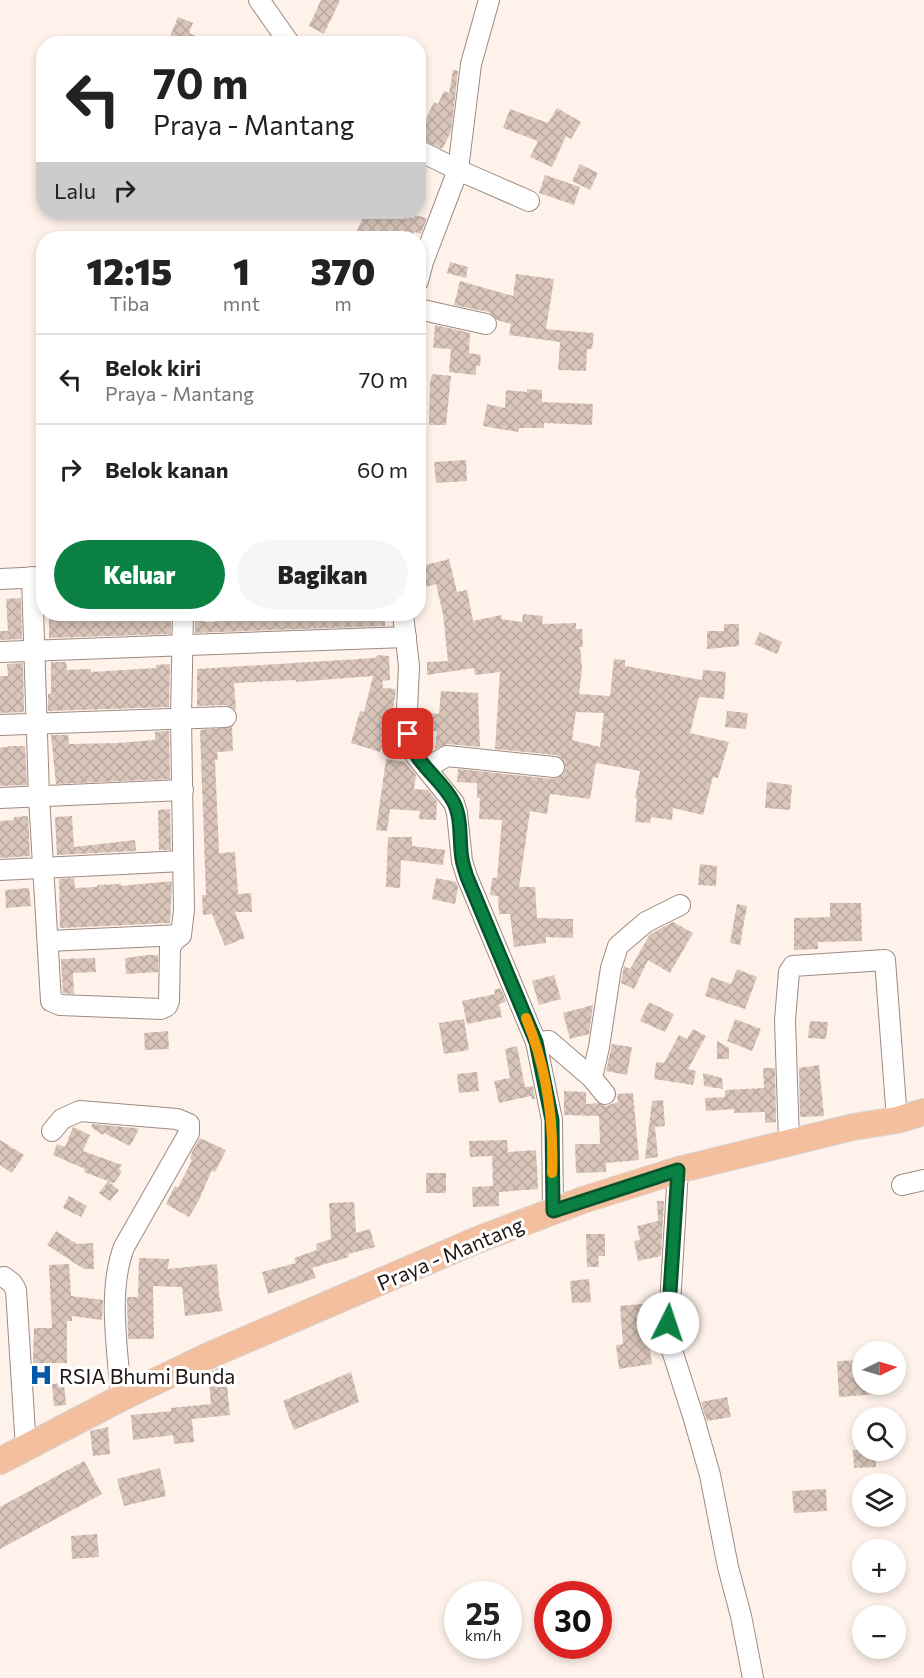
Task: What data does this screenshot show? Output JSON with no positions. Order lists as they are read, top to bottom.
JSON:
{
  "streets": {
    "main road": ["Praya - Mantang"]
  },
  "places": {
    "hospital": ["RSIA Bhumi Bunda"]
  },
  "north": "right",
  "page": {
    "turn": ["70 m", "Praya - Mantang"],
    "then": "Lalu",
    "eta": [
      "12:15",
      "Tiba",
      "1",
      "mnt",
      "370",
      "m"
    ],
    "list": [
      {
        "name": "Belok kiri",
        "note": "Praya - Mantang",
        "value": "70 m"
      },
      {
        "name": "Belok kanan",
        "value": "60 m"
      }
    ],
    "buttons": ["Keluar", "Bagikan"],
    "map_buttons": ["+", "−"],
    "speed": "25 km/h",
    "limit": "30"
  }
}
